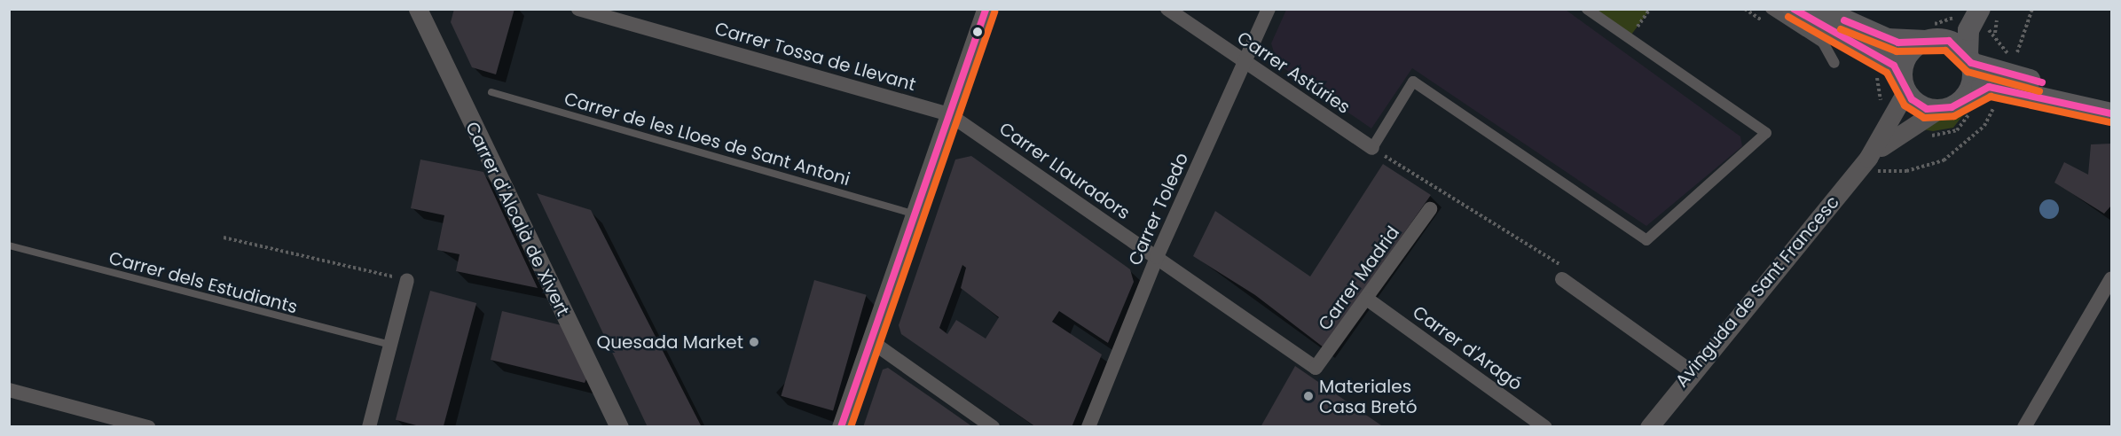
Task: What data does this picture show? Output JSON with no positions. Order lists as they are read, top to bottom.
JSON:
{
  "streets": {
    "street": [
      "Carrer Tossa de Llevant",
      "Carrer Astúries",
      "Carrer Llauradors",
      "Carrer Toledo",
      "Carrer d'Alcalà de Xivert",
      "Carrer Madrid",
      "Avinguda de Sant Francesc",
      "Carrer d'Aragó"
    ],
    "lane": ["Carrer de les Lloes de Sant Antoni", "Carrer dels Estudiants"]
  },
  "crossings": [
    ["Carrer Tossa de Llevant", "Carrer Llauradors"],
    ["Carrer Astúries", "Carrer Toledo"],
    ["Carrer Llauradors", "Carrer Toledo"],
    ["Carrer Llauradors", "Carrer Madrid"],
    ["Carrer Madrid", "Carrer d'Aragó"]
  ],
  "places": ["Quesada Market", "Materiales Casa Bretó"]
}
